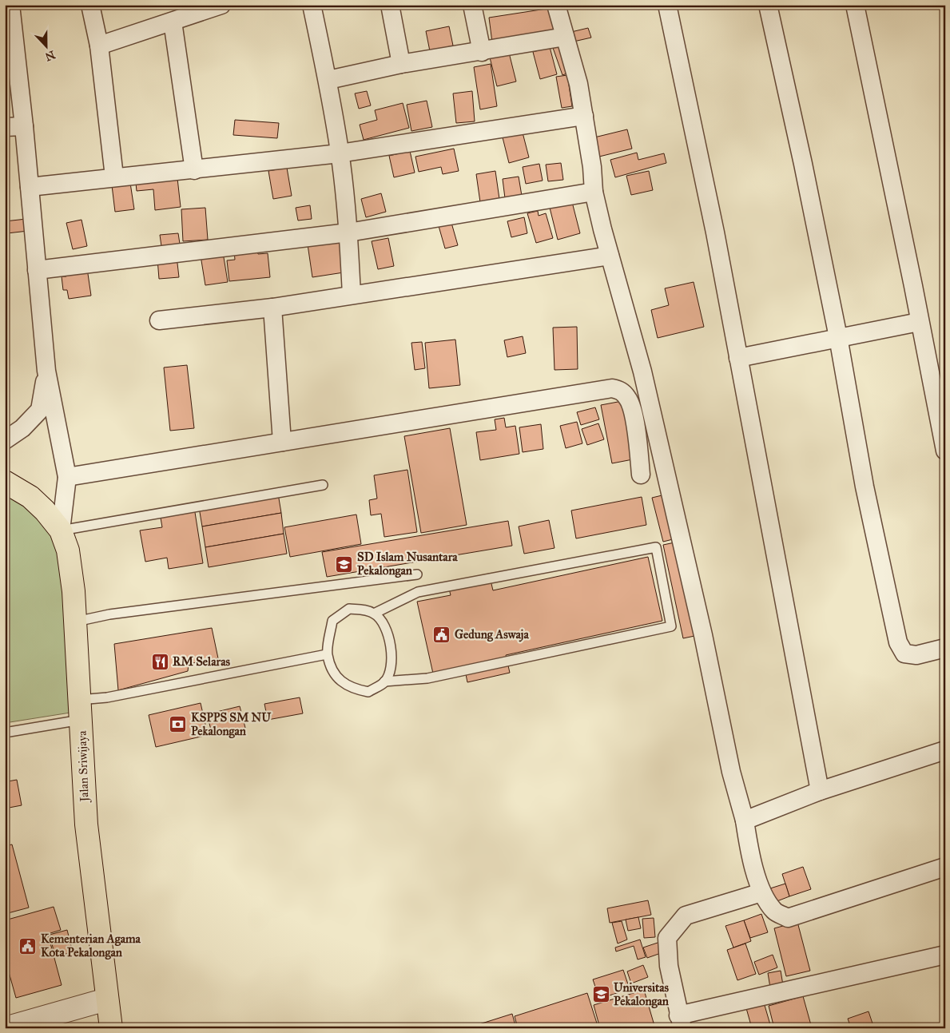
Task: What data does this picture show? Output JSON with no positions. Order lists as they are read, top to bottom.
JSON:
{
  "streets": {
    "highway": ["Jalan Sriwijaya"]
  },
  "places": {
    "school or university": ["SD Islam Nusantara Pekalongan", "Universitas Pekalongan"],
    "public building": ["Gedung Aswaja", "Kementerian Agama Kota Pekalongan"],
    "restaurant": ["RM Selaras"],
    "bank": ["KSPPS SM NU Pekalongan"]
  },
  "north": "bottom"
}
